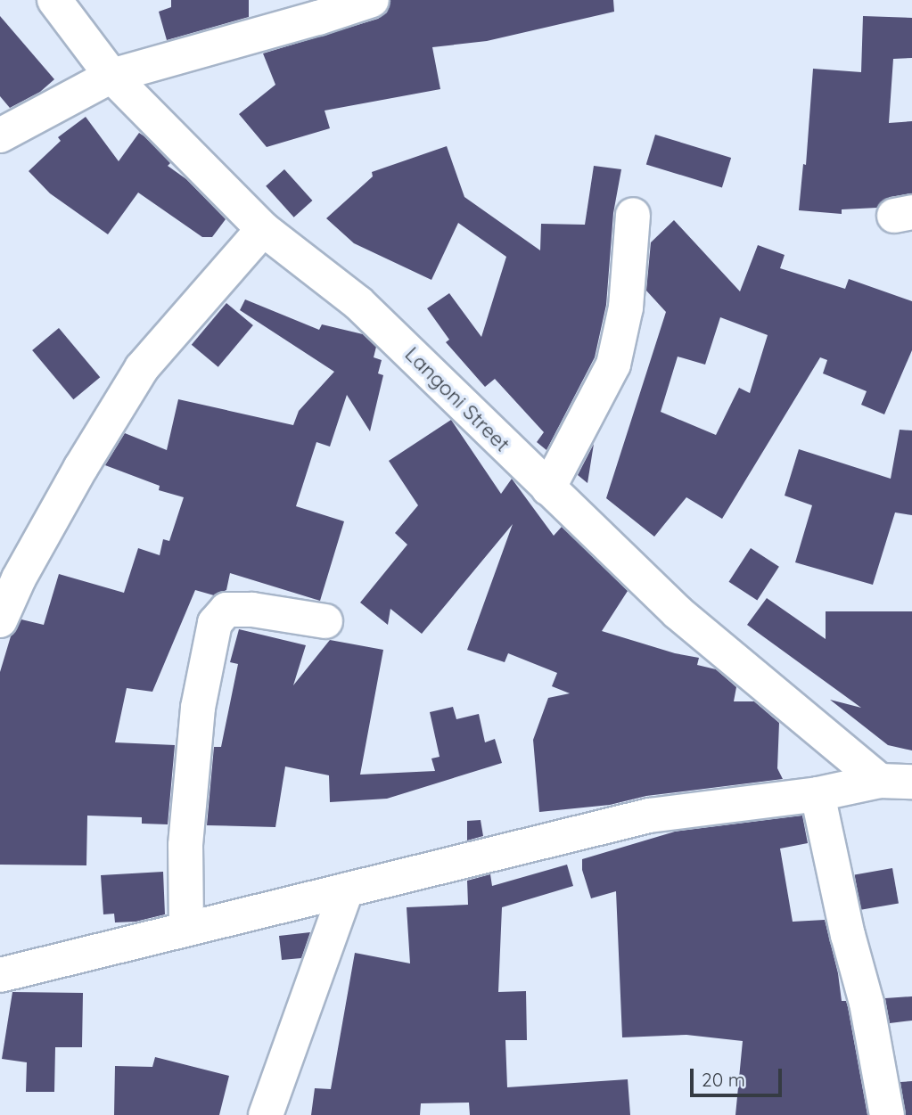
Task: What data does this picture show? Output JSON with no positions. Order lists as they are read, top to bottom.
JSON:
{
  "streets": {
    "street": ["Langoni Street"]
  },
  "scale_bar": "20 m"
}
